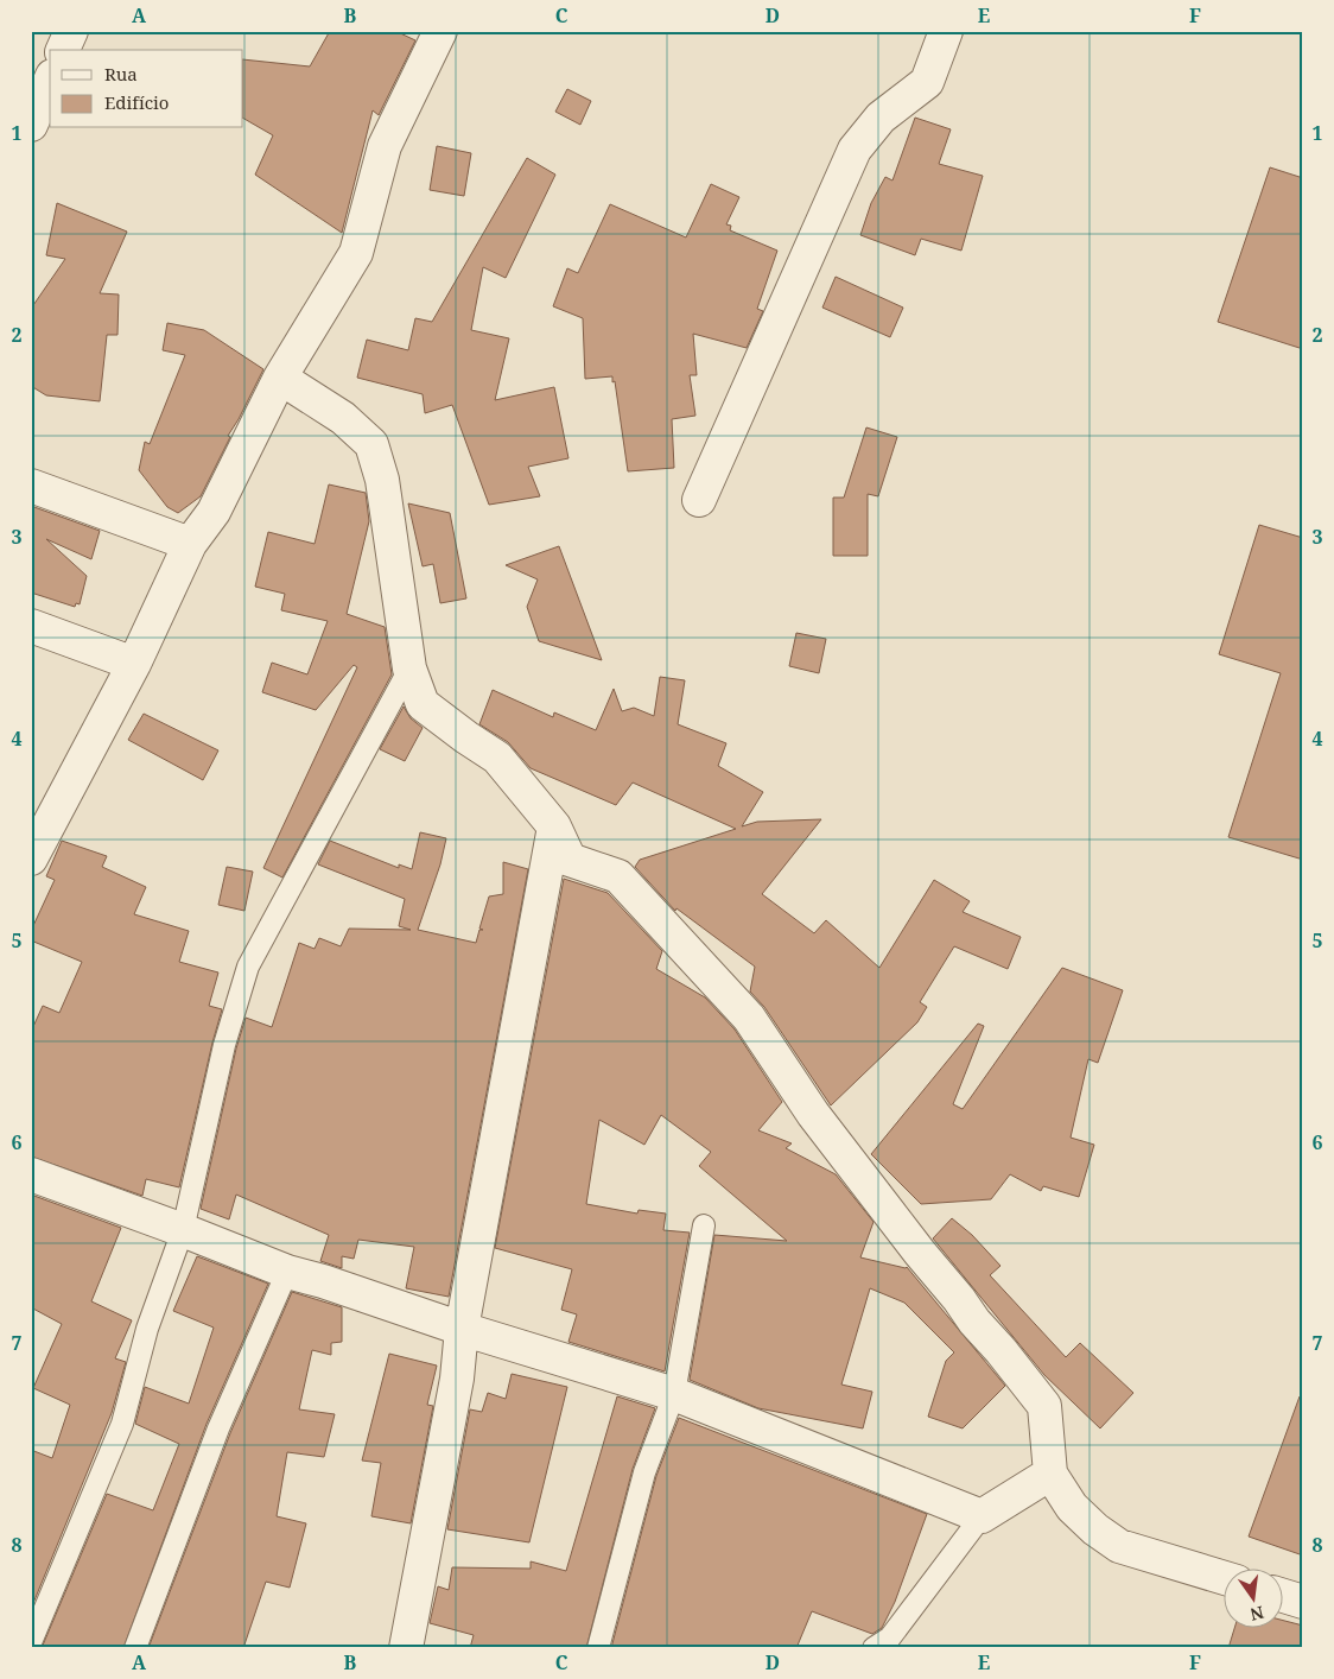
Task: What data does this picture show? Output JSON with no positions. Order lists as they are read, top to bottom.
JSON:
{
  "legend": ["Rua", "Edifício"],
  "north": "bottom",
  "grid": {
    "columns": [
      "A",
      "B",
      "C",
      "D",
      "E",
      "F"
    ],
    "rows": [
      "1",
      "2",
      "3",
      "4",
      "5",
      "6",
      "7",
      "8"
    ]
  }
}
